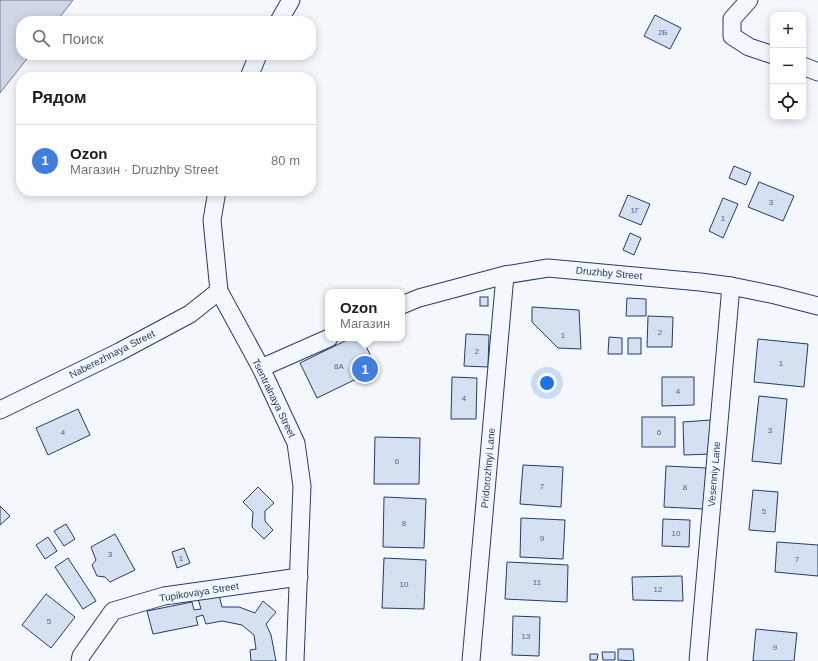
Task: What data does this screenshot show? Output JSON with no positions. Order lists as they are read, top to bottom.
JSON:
{
  "streets": {
    "street": [
      "Druzhby Street",
      "Naberezhnaya Street",
      "Tsentralnaya Street",
      "Pridorozhnyi Lane",
      "Vesenniy Lane",
      "Tupikovaya Street"
    ]
  },
  "crossings": [
    ["Druzhby Street", "Pridorozhnyi Lane"],
    ["Druzhby Street", "Vesenniy Lane"],
    ["Naberezhnaya Street", "Tsentralnaya Street"],
    ["Tsentralnaya Street", "Tupikovaya Street"]
  ],
  "house_numbers": [
    "2Б",
    "3",
    "1Г",
    "1",
    "2",
    "1",
    "2",
    "1",
    "8А",
    "4",
    "4",
    "3",
    "4",
    "6",
    "6",
    "7",
    "8",
    "5",
    "8",
    "10",
    "9",
    "3",
    "1",
    "7",
    "11",
    "10",
    "12",
    "5",
    "13",
    "9"
  ],
  "page": {
    "map_buttons": ["+", "−"],
    "search": "Поиск",
    "heading": "Рядом",
    "list": [
      {
        "mark": "1",
        "name": "Ozon",
        "note": "Магазин · Druzhby Street",
        "value": "80 m"
      }
    ],
    "popup": ["Ozon", "Магазин"],
    "pins": "1"
  }
}
